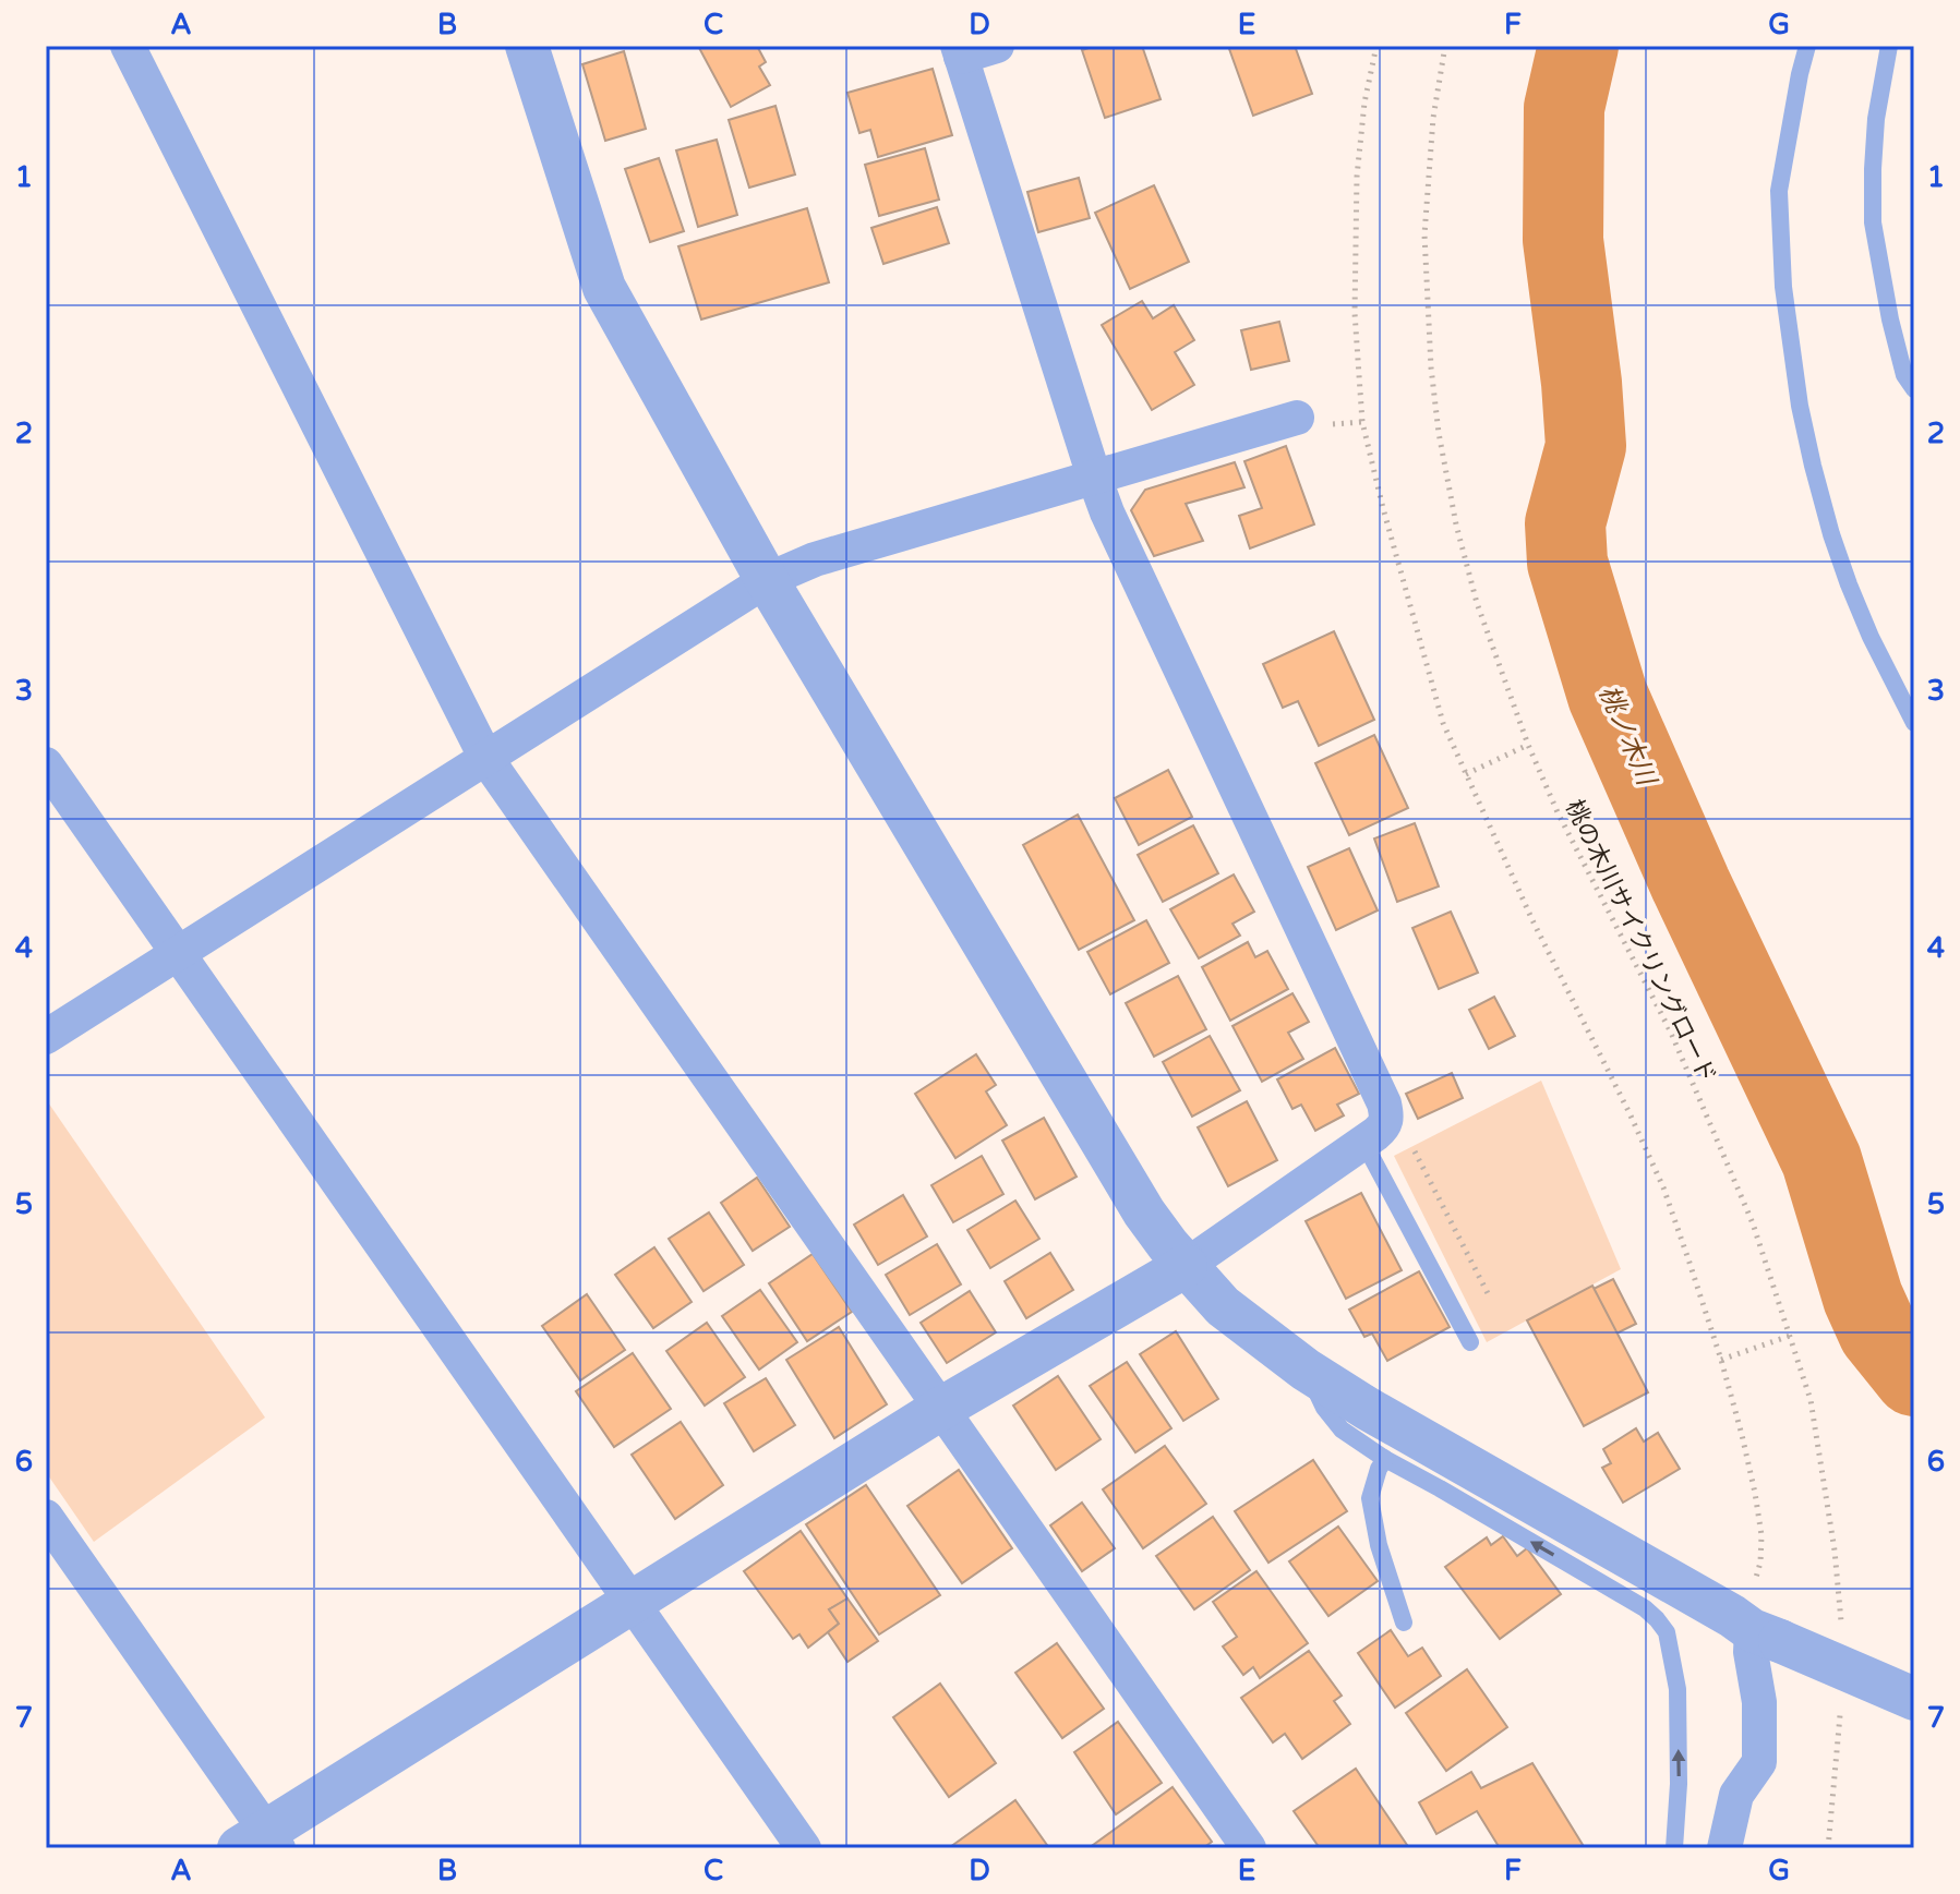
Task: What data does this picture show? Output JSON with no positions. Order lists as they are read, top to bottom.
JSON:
{
  "streets": {
    "path": ["桃の木川サイクリングロード"]
  },
  "water": ["桃ノ木川"],
  "grid": {
    "columns": [
      "A",
      "B",
      "C",
      "D",
      "E",
      "F",
      "G"
    ],
    "rows": [
      "1",
      "2",
      "3",
      "4",
      "5",
      "6",
      "7"
    ]
  }
}
